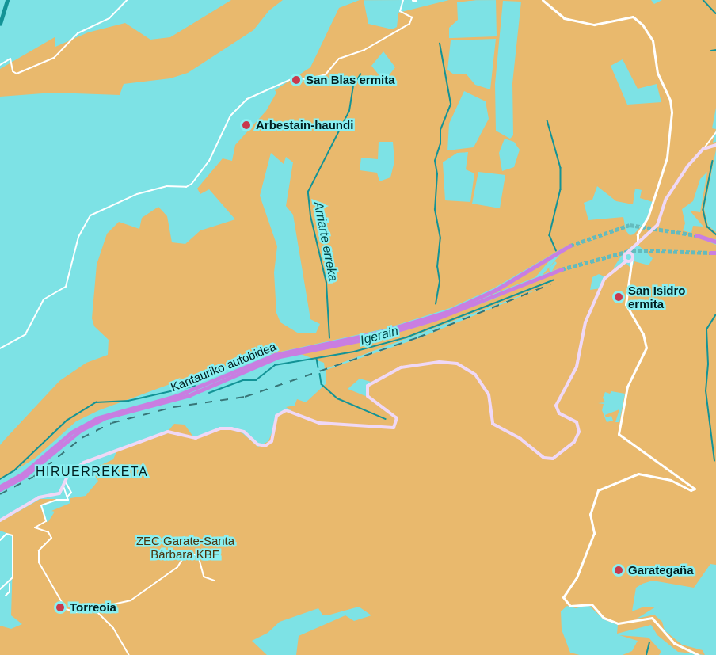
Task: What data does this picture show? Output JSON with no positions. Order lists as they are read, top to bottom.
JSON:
{
  "streets": {
    "highway": ["Kantauriko autobidea"]
  },
  "districts": ["HIRUERREKETA"],
  "water": ["Arriarte erreka", "Igerain"],
  "parks": ["ZEC Garate-Santa Bárbara KBE"],
  "places": [
    "San Blas ermita",
    "Arbestain-haundi",
    "San Isidro ermita",
    "Garategaña",
    "Torreoia"
  ]
}
